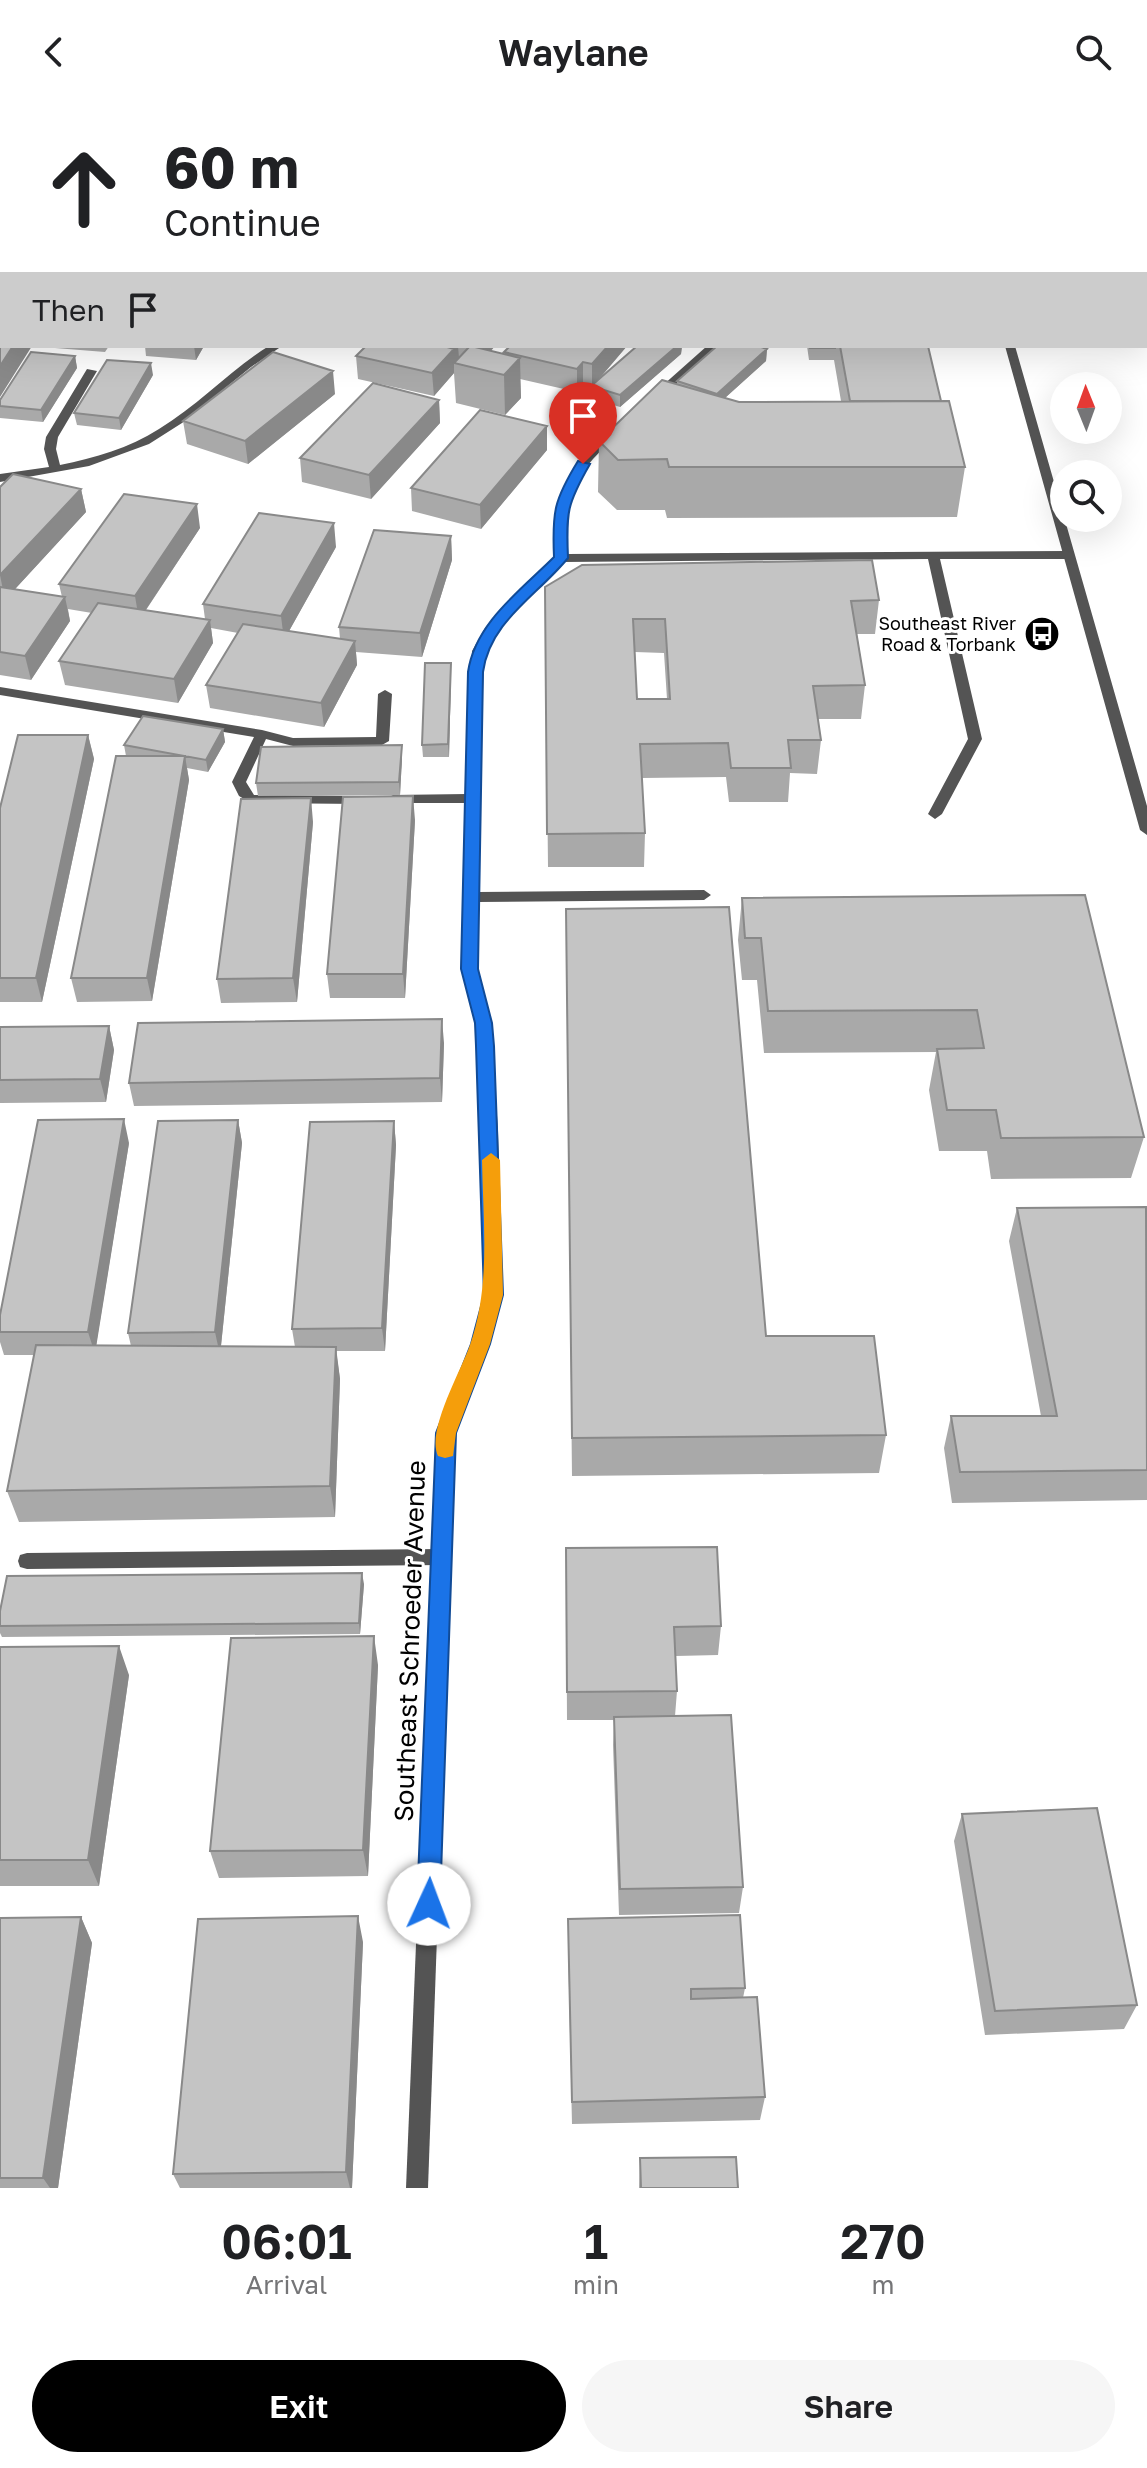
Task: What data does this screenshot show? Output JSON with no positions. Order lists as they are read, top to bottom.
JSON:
{
  "streets": {
    "street": ["Southeast Schroeder Avenue"]
  },
  "places": {
    "bus stop": ["Southeast River Road & Torbank"]
  },
  "north": "top",
  "page": {
    "header": "Waylane",
    "turn": ["60 m", "Continue"],
    "then": "Then",
    "eta": [
      "06:01",
      "Arrival",
      "1",
      "min",
      "270",
      "m"
    ],
    "buttons": ["Exit", "Share"]
  }
}
